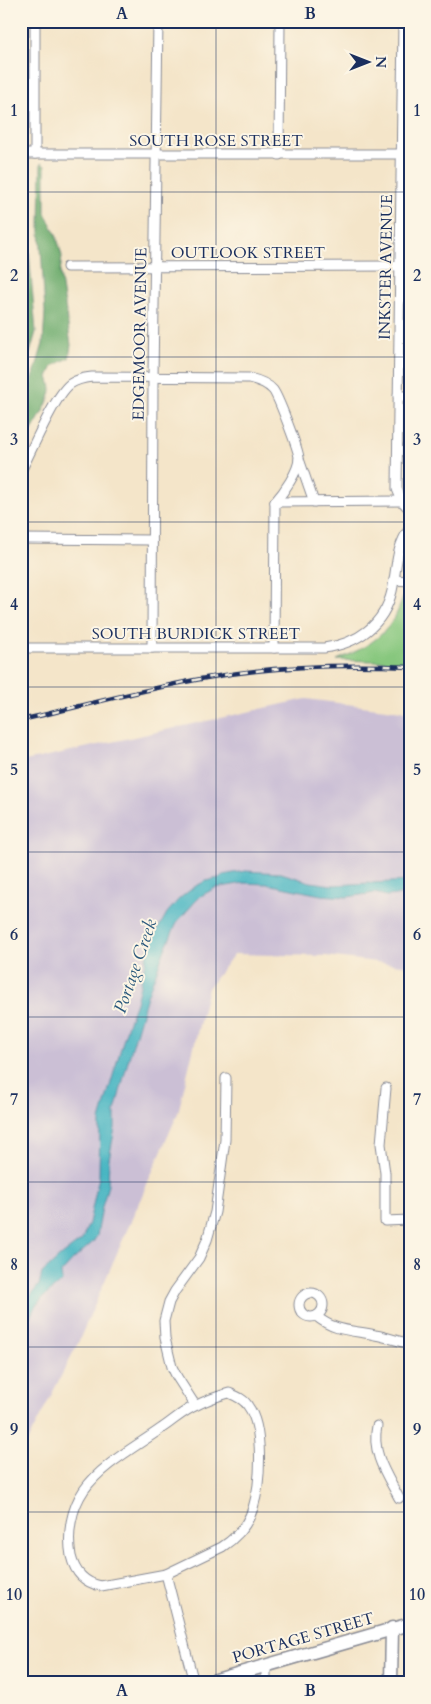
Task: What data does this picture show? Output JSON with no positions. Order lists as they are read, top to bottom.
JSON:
{
  "streets": {
    "main road": ["PORTAGE STREET"],
    "street": [
      "SOUTH ROSE STREET",
      "OUTLOOK STREET",
      "INKSTER AVENUE",
      "EDGEMOOR AVENUE",
      "SOUTH BURDICK STREET"
    ]
  },
  "crossings": [
    ["SOUTH ROSE STREET", "INKSTER AVENUE"],
    ["SOUTH ROSE STREET", "EDGEMOOR AVENUE"],
    ["OUTLOOK STREET", "INKSTER AVENUE"],
    ["OUTLOOK STREET", "EDGEMOOR AVENUE"],
    ["EDGEMOOR AVENUE", "SOUTH BURDICK STREET"]
  ],
  "water": ["Portage Creek"],
  "north": "right",
  "grid": {
    "columns": ["A", "B"],
    "rows": [
      "1",
      "2",
      "3",
      "4",
      "5",
      "6",
      "7",
      "8",
      "9",
      "10"
    ]
  }
}
